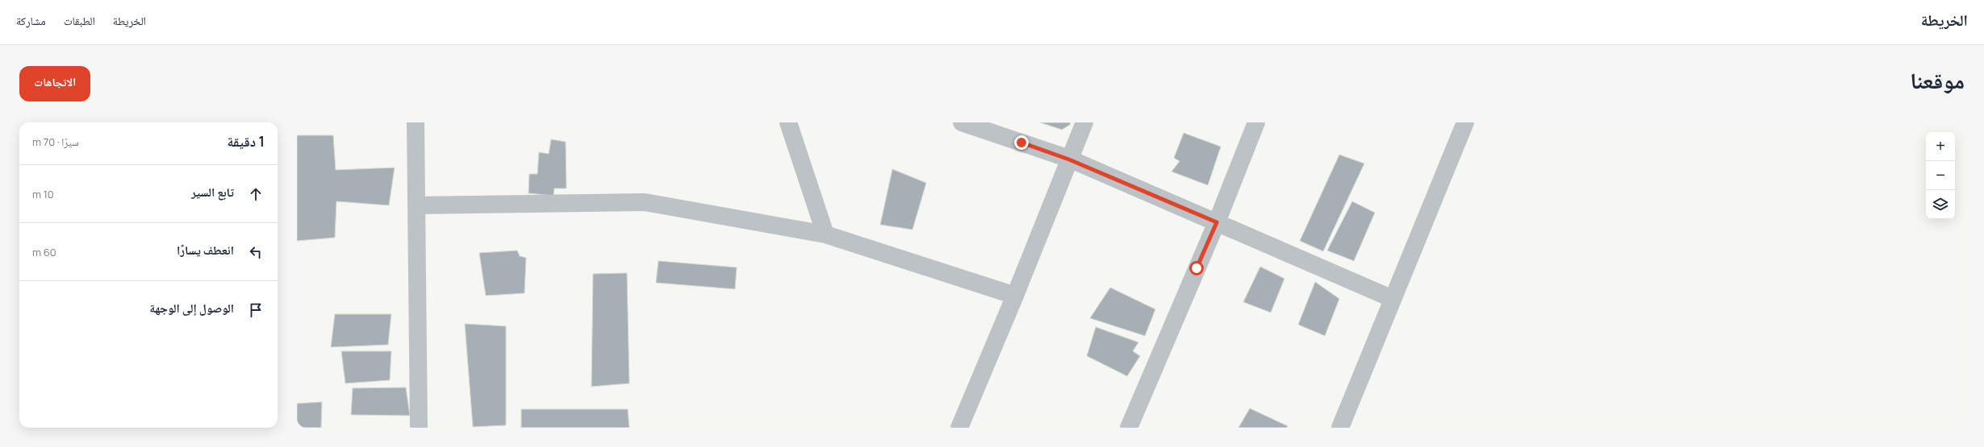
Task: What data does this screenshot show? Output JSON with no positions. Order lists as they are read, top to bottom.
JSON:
{
  "page": {
    "header": "الخريطة",
    "nav": ["الخريطة", "الطبقات", "مشاركة"],
    "title": "موقعنا",
    "buttons": "الاتجاهات",
    "heading": ["1 دقيقة", "سيرًا · 70 m"],
    "map_buttons": ["+", "−"],
    "list": [
      ["تابع السير", "10 m"],
      ["انعطف يسارًا", "60 m"],
      "الوصول إلى الوجهة"
    ]
  }
}
